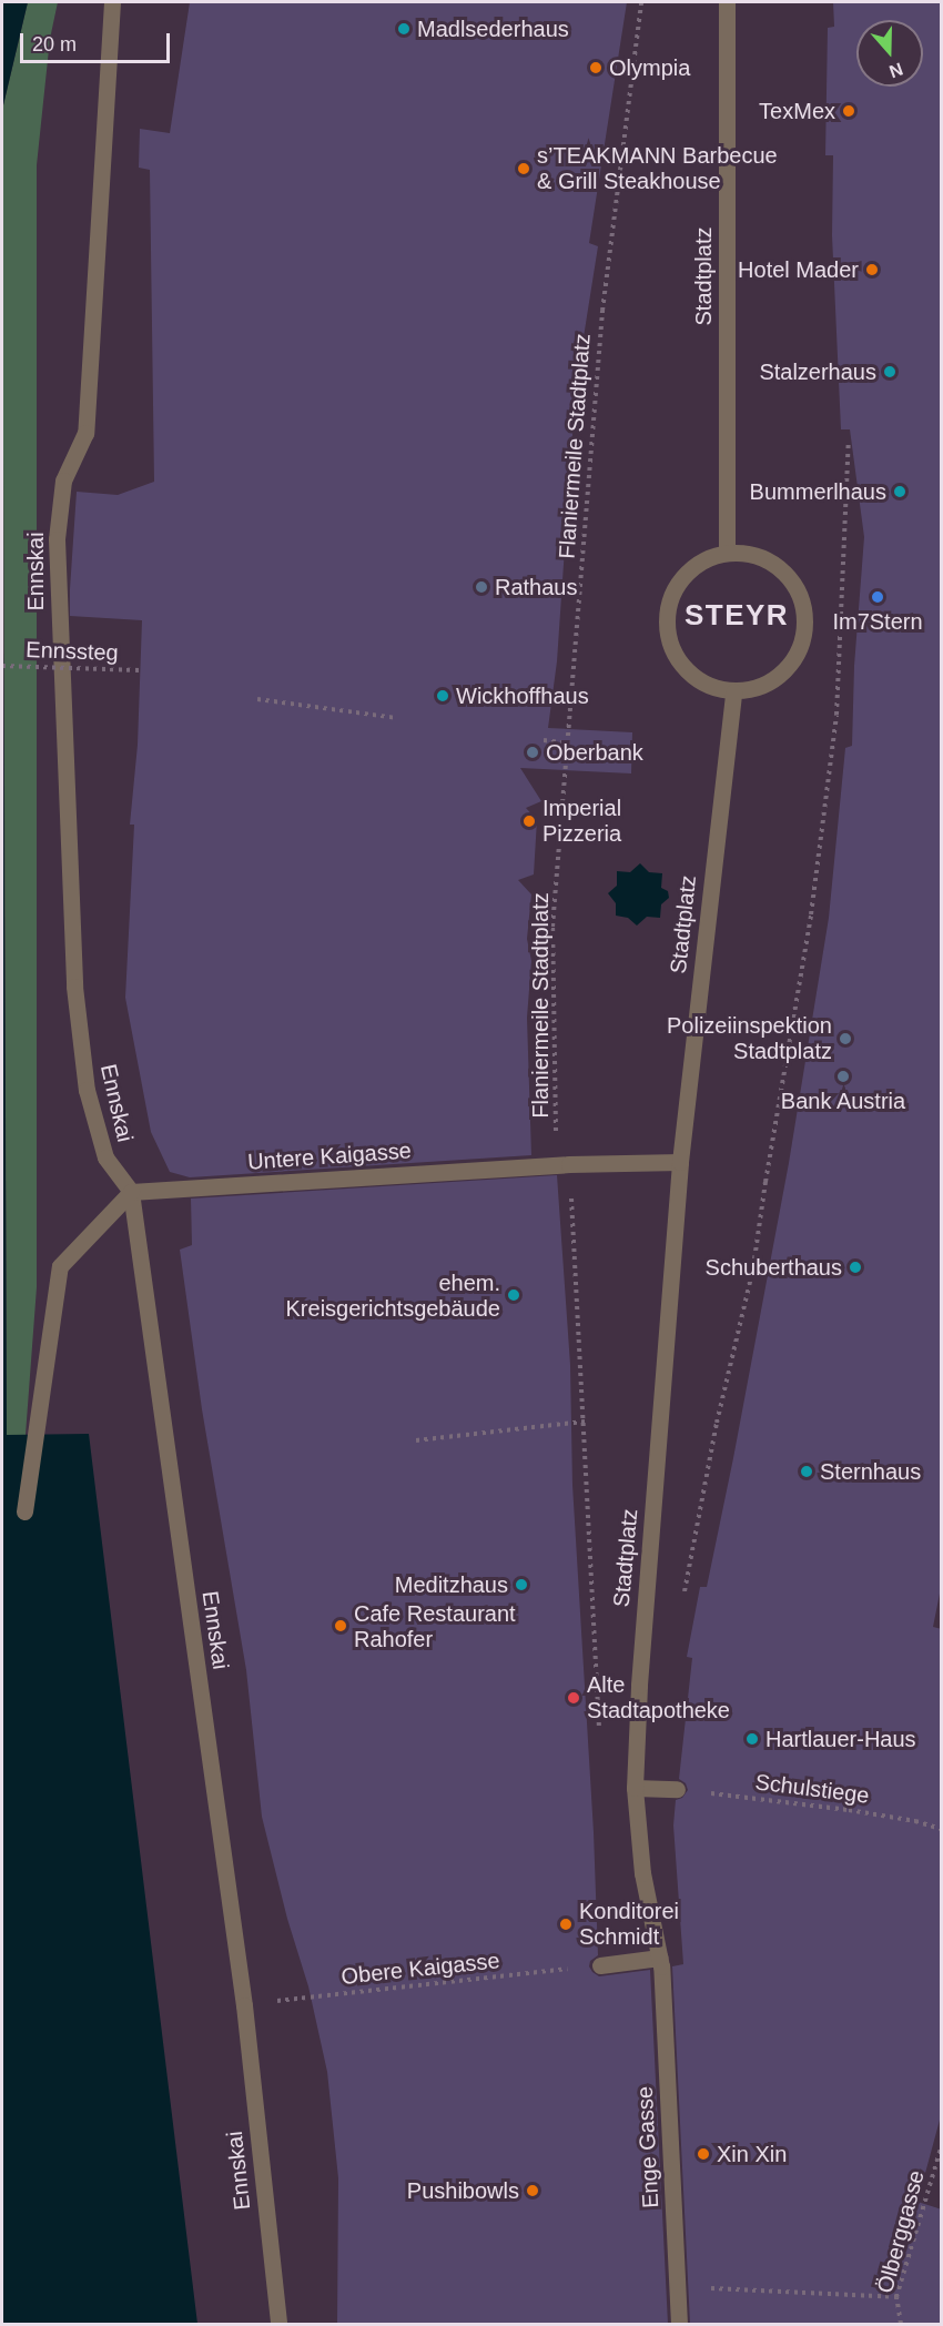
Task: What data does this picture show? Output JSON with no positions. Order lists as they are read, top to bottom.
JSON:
{
  "streets": {
    "street": [
      "Stadtplatz",
      "Ennskai",
      "Untere Kaigasse",
      "Enge Gasse"
    ],
    "path": [
      "Flaniermeile Stadtplatz",
      "Ennssteg",
      "Schulstiege",
      "Obere Kaigasse",
      "Ölberggasse"
    ]
  },
  "crossings": [
    ["Stadtplatz", "Enge Gasse"],
    ["Flaniermeile Stadtplatz", "Untere Kaigasse"],
    ["Ennskai", "Untere Kaigasse"],
    ["Ennskai", "Obere Kaigasse"]
  ],
  "districts": ["STEYR"],
  "places": [
    "Madlsederhaus",
    "Olympia",
    "TexMex",
    "s’TEAKMANN Barbecue & Grill Steakhouse",
    "Hotel Mader",
    "Stalzerhaus",
    "Bummerlhaus",
    "Rathaus",
    "Im7Stern",
    "Wickhoffhaus",
    "Oberbank",
    "Imperial Pizzeria",
    "Polizeiinspektion Stadtplatz",
    "Bank Austria",
    "Schuberthaus",
    "ehem. Kreisgerichtsgebäude",
    "Sternhaus",
    "Meditzhaus",
    "Cafe Restaurant Rahofer",
    "Alte Stadtapotheke",
    "Hartlauer-Haus",
    "Konditorei Schmidt",
    "Xin Xin",
    "Pushibowls"
  ],
  "scale_bar": "20 m",
  "north": "bottom"
}
